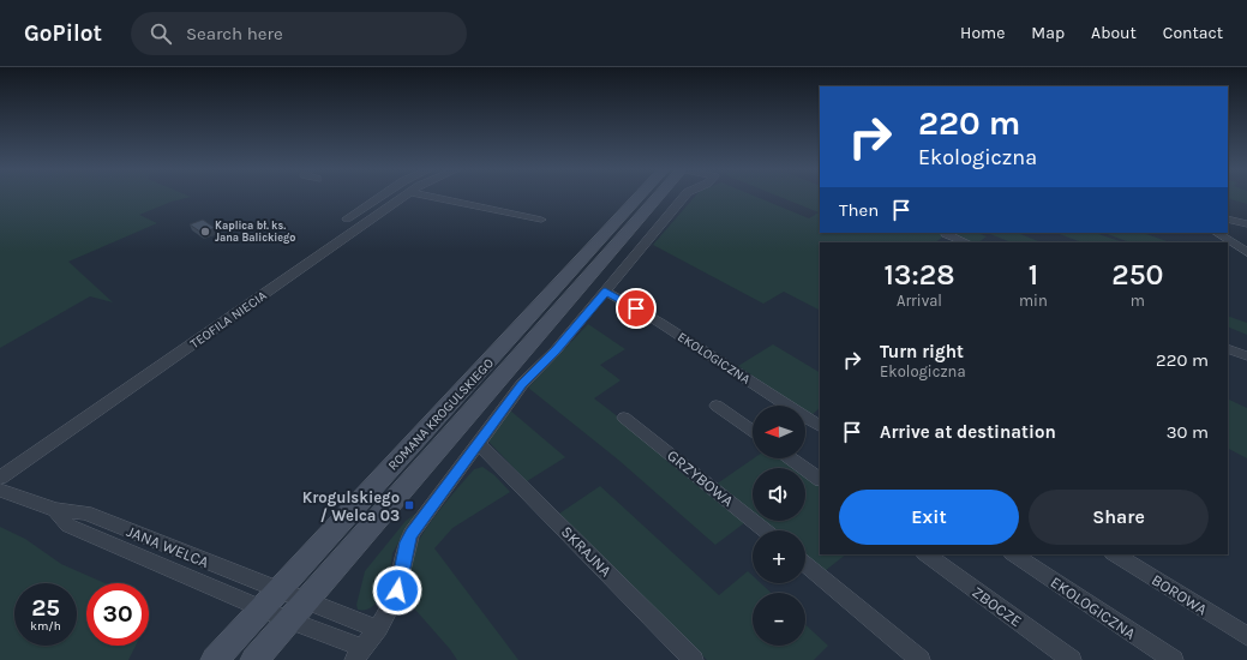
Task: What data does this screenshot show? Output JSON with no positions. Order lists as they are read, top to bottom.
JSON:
{
  "streets": {
    "main road": ["ROMANA KROGULSKIEGO"],
    "street": [
      "TEOFILA NIECIA",
      "EKOLOGICZNA",
      "GRZYBOWA",
      "JANA WELCA",
      "SKRAJNA",
      "BOROWA",
      "ZBOCZE"
    ]
  },
  "crossings": [
    ["ROMANA KROGULSKIEGO", "JANA WELCA"]
  ],
  "places": {
    "other": ["Kaplica bł. ks. Jana Balickiego"],
    "transit": ["Krogulskiego / Welca 03"]
  },
  "north": "left",
  "page": {
    "header": "GoPilot",
    "search": "Search here",
    "nav": [
      "Home",
      "Map",
      "About",
      "Contact"
    ],
    "turn": ["220 m", "Ekologiczna"],
    "then": "Then",
    "eta": [
      "13:28",
      "Arrival",
      "1",
      "min",
      "250",
      "m"
    ],
    "list": [
      {
        "name": "Turn right",
        "note": "Ekologiczna",
        "value": "220 m"
      },
      {
        "name": "Arrive at destination",
        "value": "30 m"
      }
    ],
    "map_buttons": ["+", "−"],
    "buttons": ["Exit", "Share"],
    "speed": "25 km/h",
    "limit": "30"
  }
}
